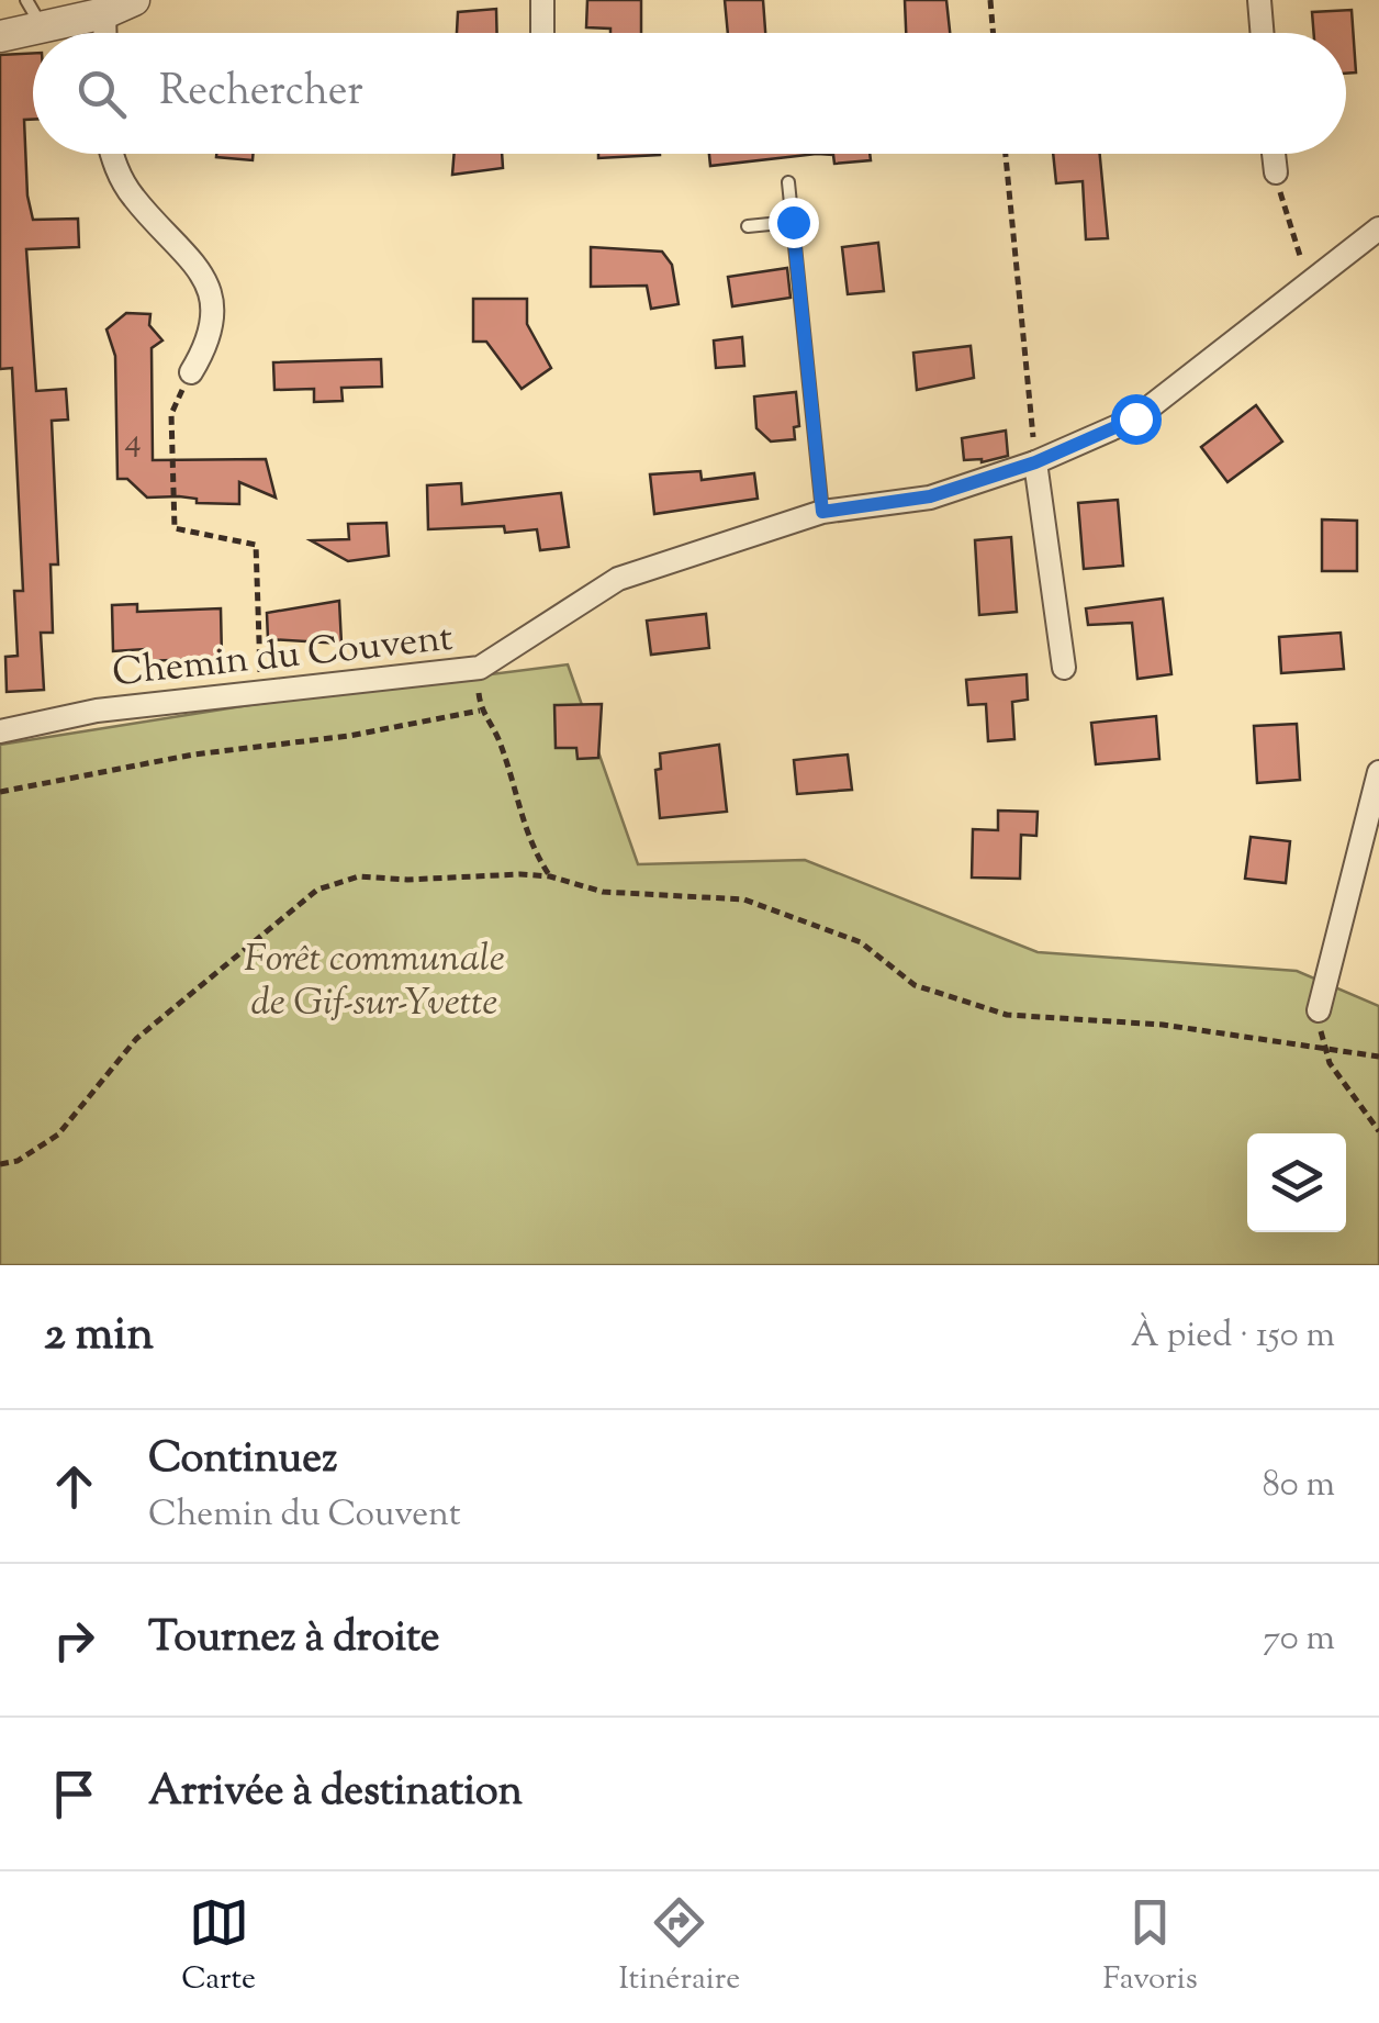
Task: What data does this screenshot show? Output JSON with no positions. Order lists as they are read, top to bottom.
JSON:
{
  "streets": {
    "street": ["Chemin du Couvent"]
  },
  "parks": ["Forêt communale de Gif-sur-Yvette"],
  "house_numbers": ["4"],
  "page": {
    "search": "Rechercher",
    "heading": ["2 min", "À pied · 150 m"],
    "list": [
      ["Continuez", "Chemin du Couvent", "80 m"],
      ["Tournez à droite", "70 m"],
      "Arrivée à destination"
    ],
    "nav": ["Carte", "Itinéraire", "Favoris"]
  }
}
